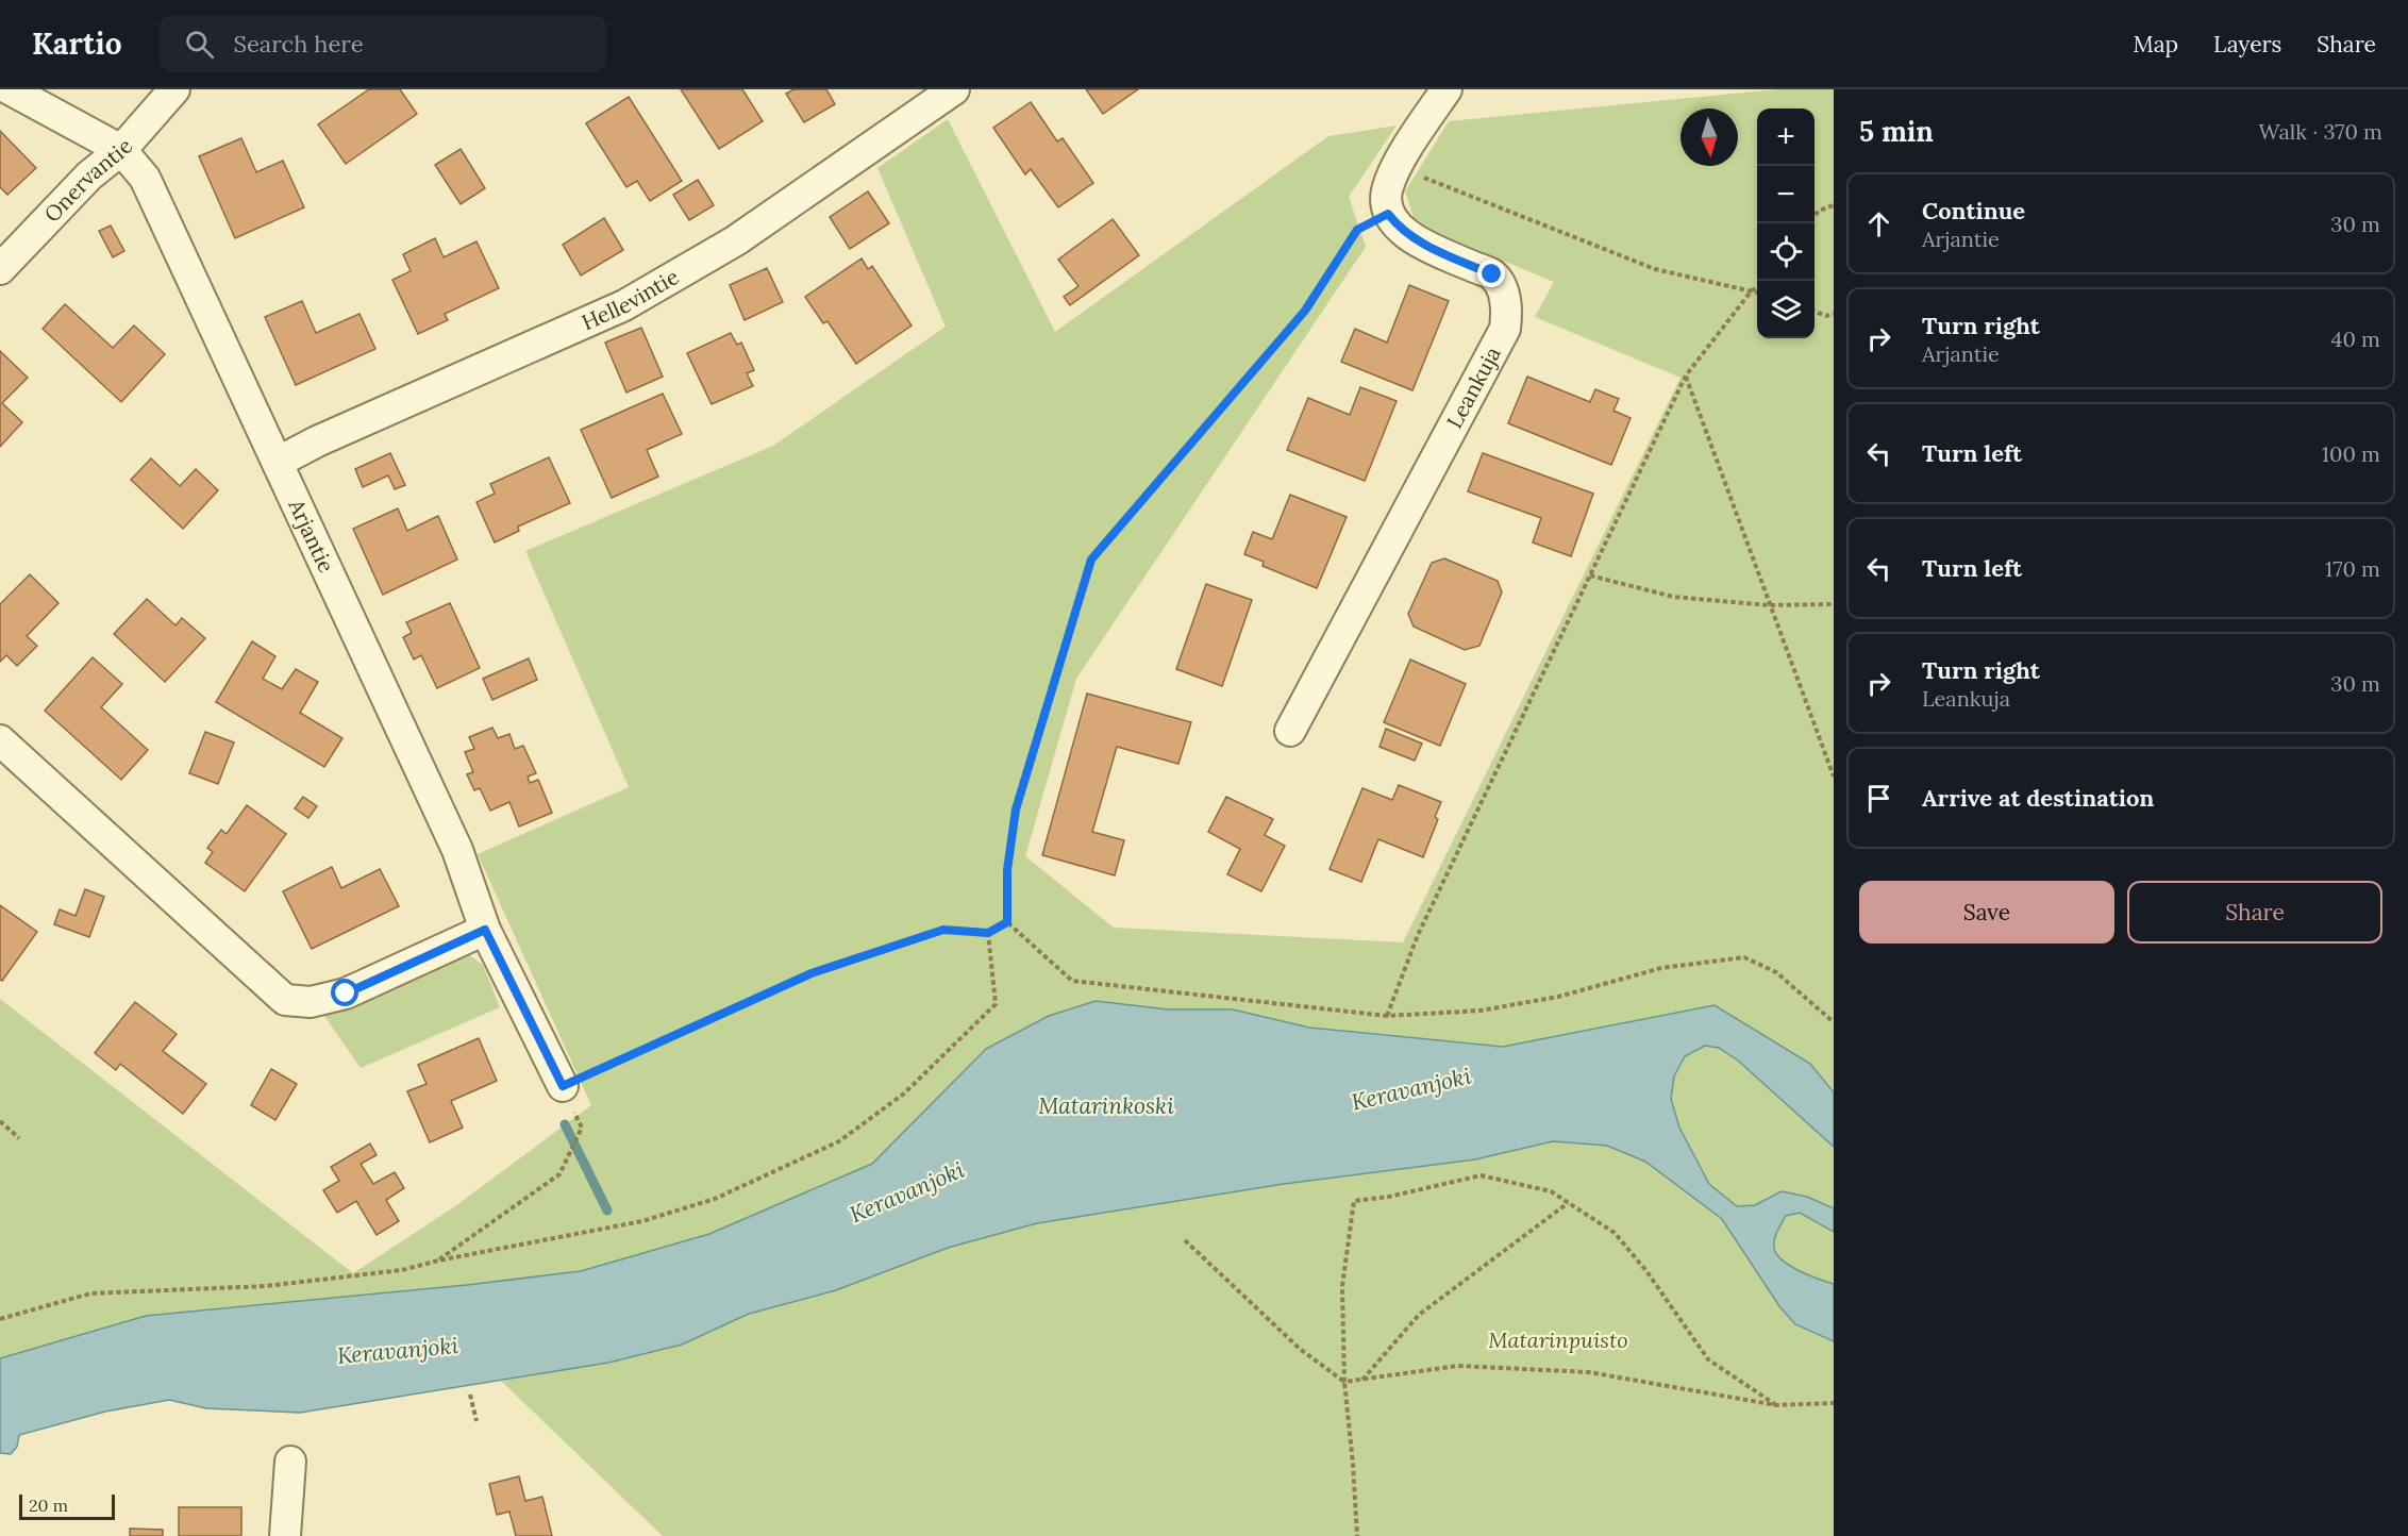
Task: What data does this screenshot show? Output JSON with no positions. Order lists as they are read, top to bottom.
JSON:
{
  "streets": {
    "street": [
      "Onervantie",
      "Hellevintie",
      "Leankuja",
      "Arjantie"
    ]
  },
  "crossings": [
    ["Onervantie", "Arjantie"],
    ["Hellevintie", "Arjantie"]
  ],
  "water": ["Keravanjoki", "Matarinkoski"],
  "parks": ["Matarinpuisto"],
  "scale_bar": "20 m",
  "north": "bottom",
  "page": {
    "header": "Kartio",
    "search": "Search here",
    "nav": ["Map", "Layers", "Share"],
    "heading": ["5 min", "Walk · 370 m"],
    "map_buttons": ["+", "−"],
    "list": [
      ["Continue", "Arjantie", "30 m"],
      ["Turn right", "Arjantie", "40 m"],
      ["Turn left", "100 m"],
      ["Turn left", "170 m"],
      ["Turn right", "Leankuja", "30 m"],
      "Arrive at destination"
    ],
    "buttons": ["Save", "Share"],
    "scale": "20 m"
  }
}
